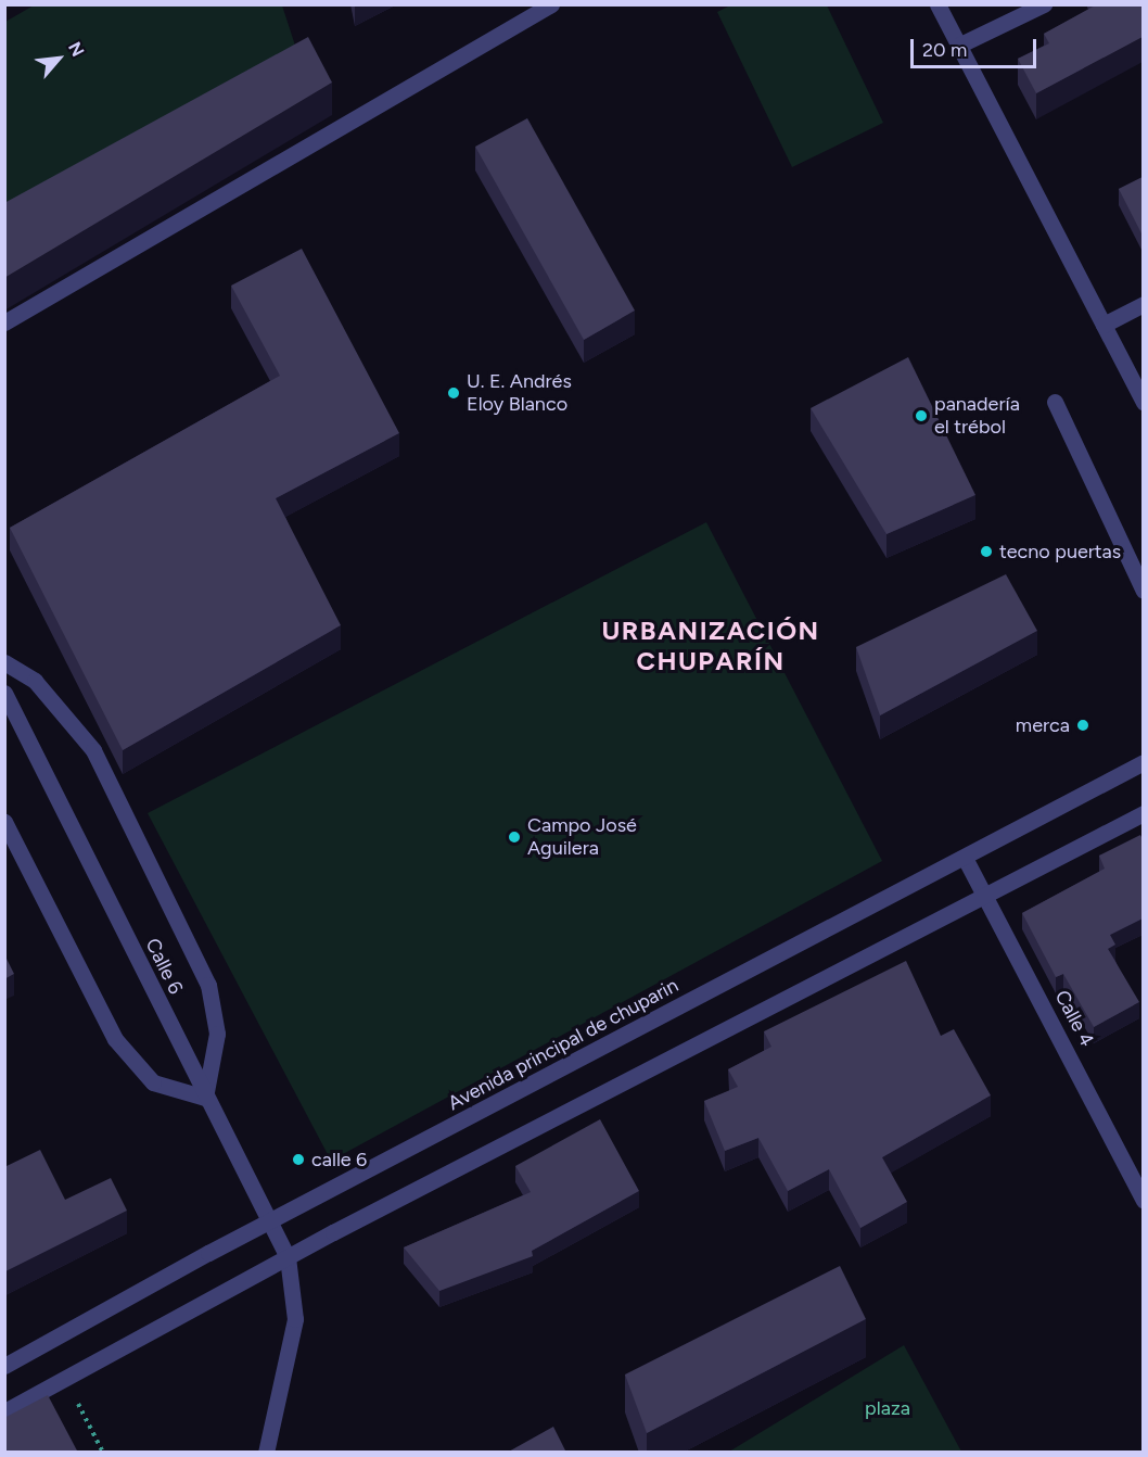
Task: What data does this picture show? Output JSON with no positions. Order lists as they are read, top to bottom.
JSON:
{
  "streets": {
    "street": ["Calle 6", "Calle 4", "Avenida principal de chuparin"]
  },
  "crossings": [
    ["Calle 6", "Avenida principal de chuparin"],
    ["Calle 4", "Avenida principal de chuparin"]
  ],
  "districts": ["URBANIZACIÓN CHUPARÍN"],
  "parks": ["plaza"],
  "places": [
    "U. E. Andrés Eloy Blanco",
    "panadería el trébol",
    "tecno puertas",
    "merca",
    "Campo José Aguilera",
    "calle 6"
  ],
  "scale_bar": "20 m",
  "north": "top right"
}
